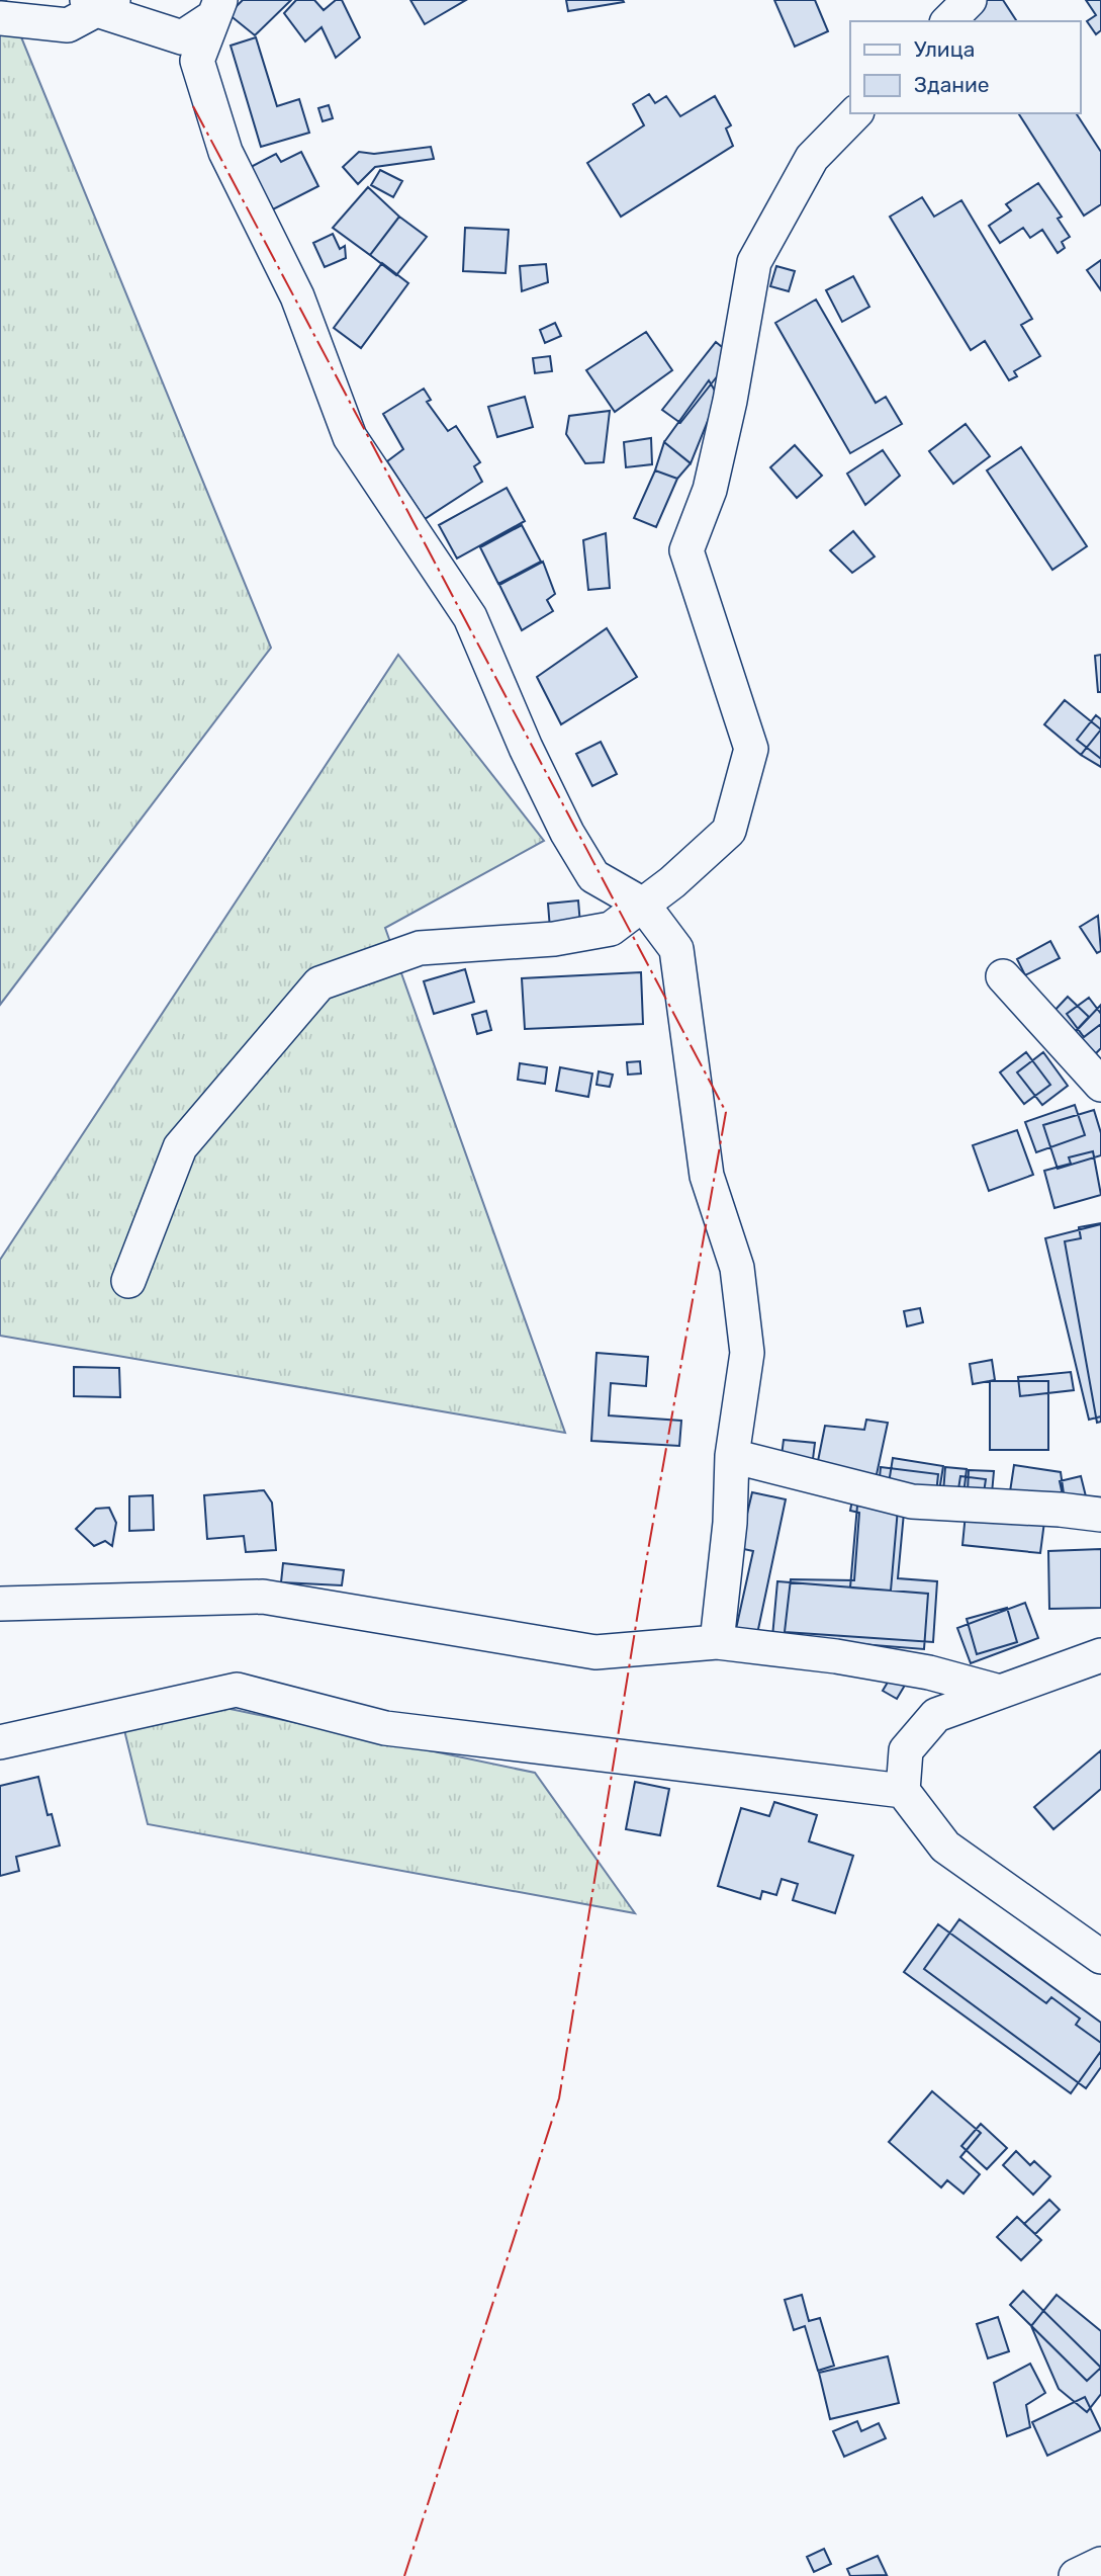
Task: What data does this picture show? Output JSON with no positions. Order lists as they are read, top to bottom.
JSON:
{
  "legend": ["Улица", "Здание"]
}
